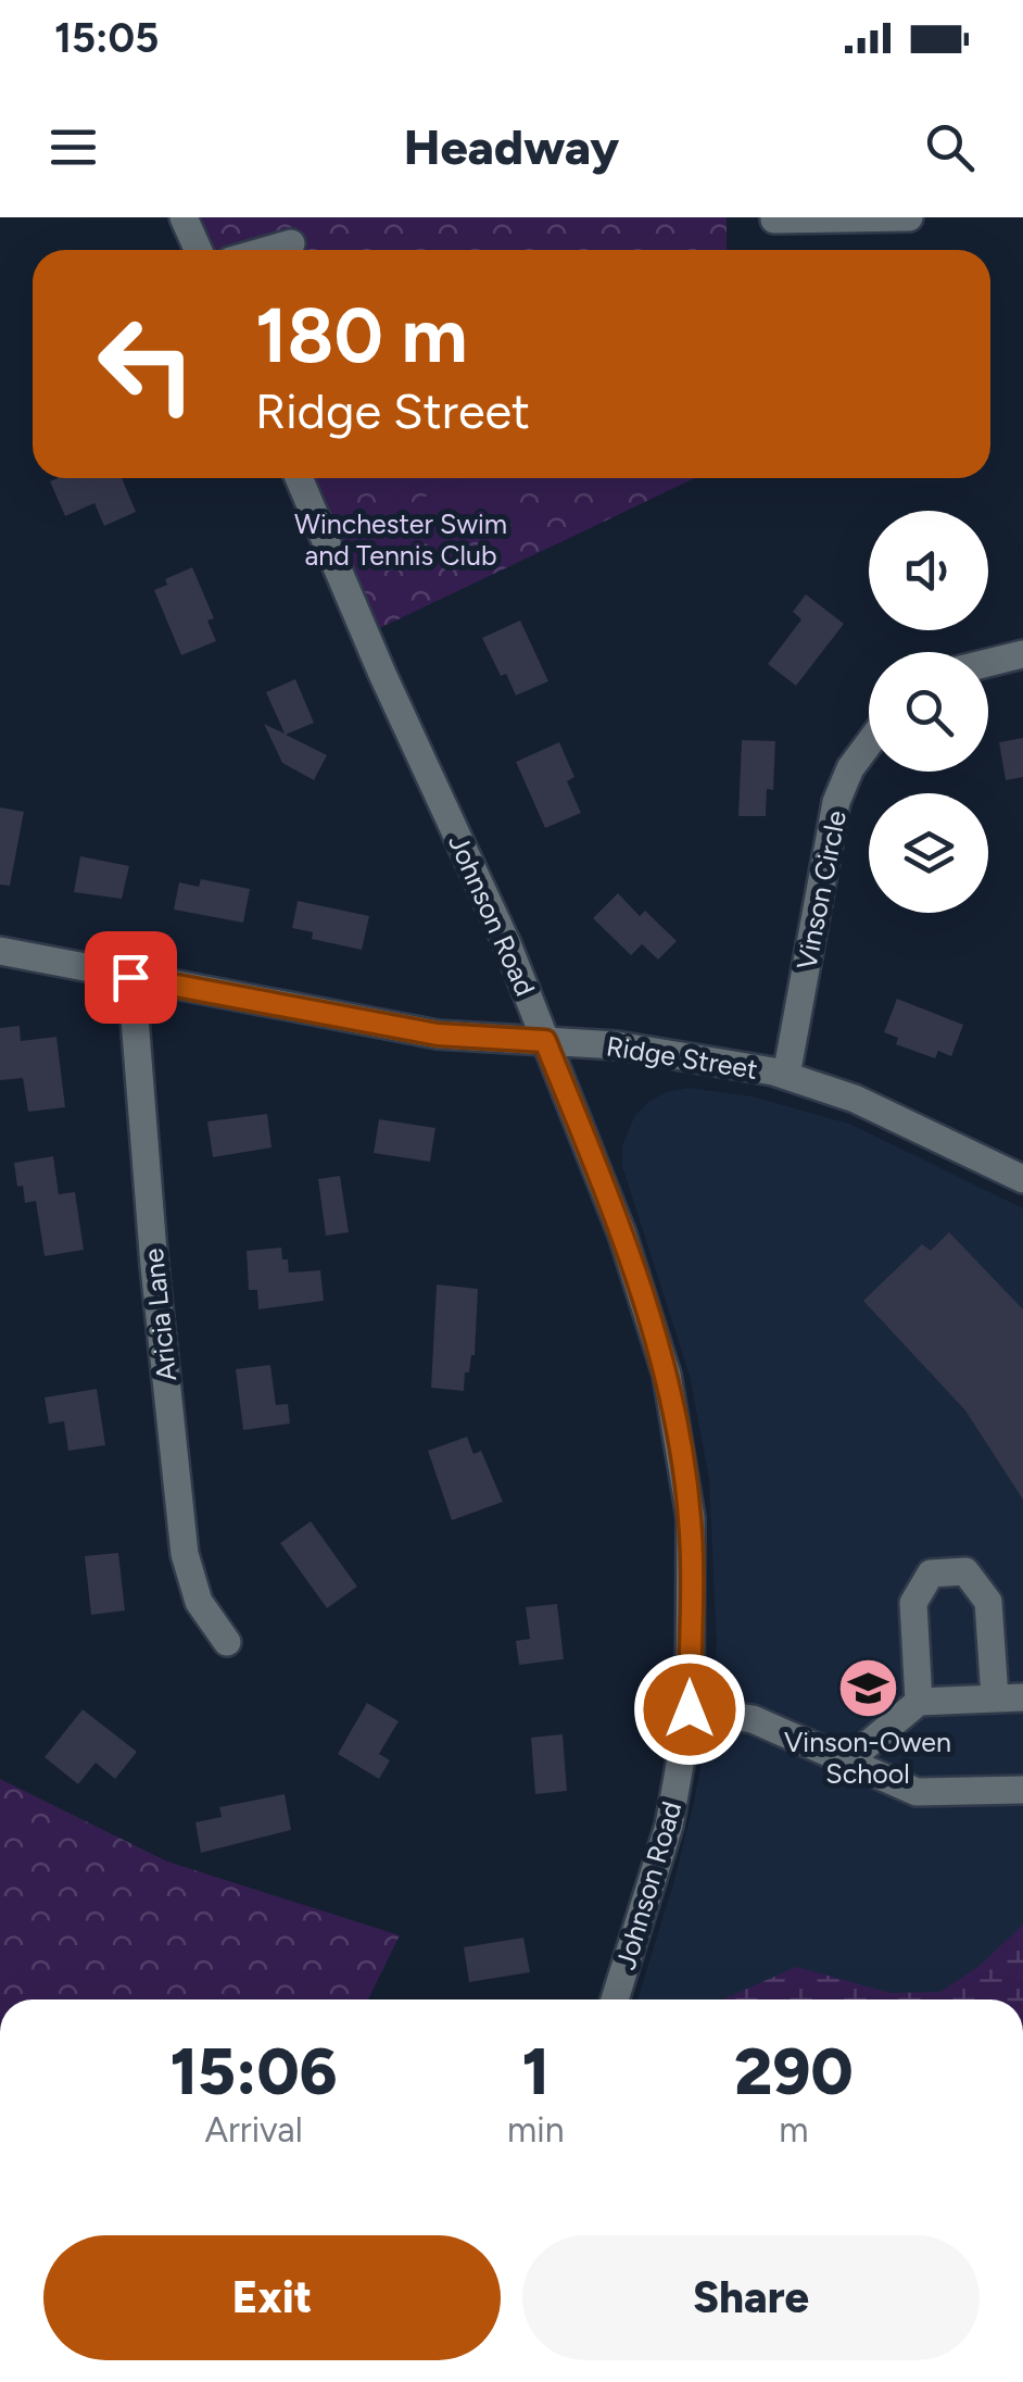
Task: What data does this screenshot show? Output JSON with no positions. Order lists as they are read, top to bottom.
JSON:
{
  "streets": {
    "street": [
      "Vinson Circle",
      "Johnson Road",
      "Ridge Street",
      "Aricia Lane"
    ]
  },
  "crossings": [
    ["Vinson Circle", "Ridge Street"],
    ["Johnson Road", "Ridge Street"],
    ["Ridge Street", "Aricia Lane"]
  ],
  "parks": ["Winchester Swim and Tennis Club"],
  "places": {
    "school or university": ["Vinson-Owen School"]
  },
  "page": {
    "status": "15:05",
    "header": "Headway",
    "turn": ["180 m", "Ridge Street"],
    "eta": [
      "15:06",
      "Arrival",
      "1",
      "min",
      "290",
      "m"
    ],
    "buttons": ["Exit", "Share"]
  }
}
